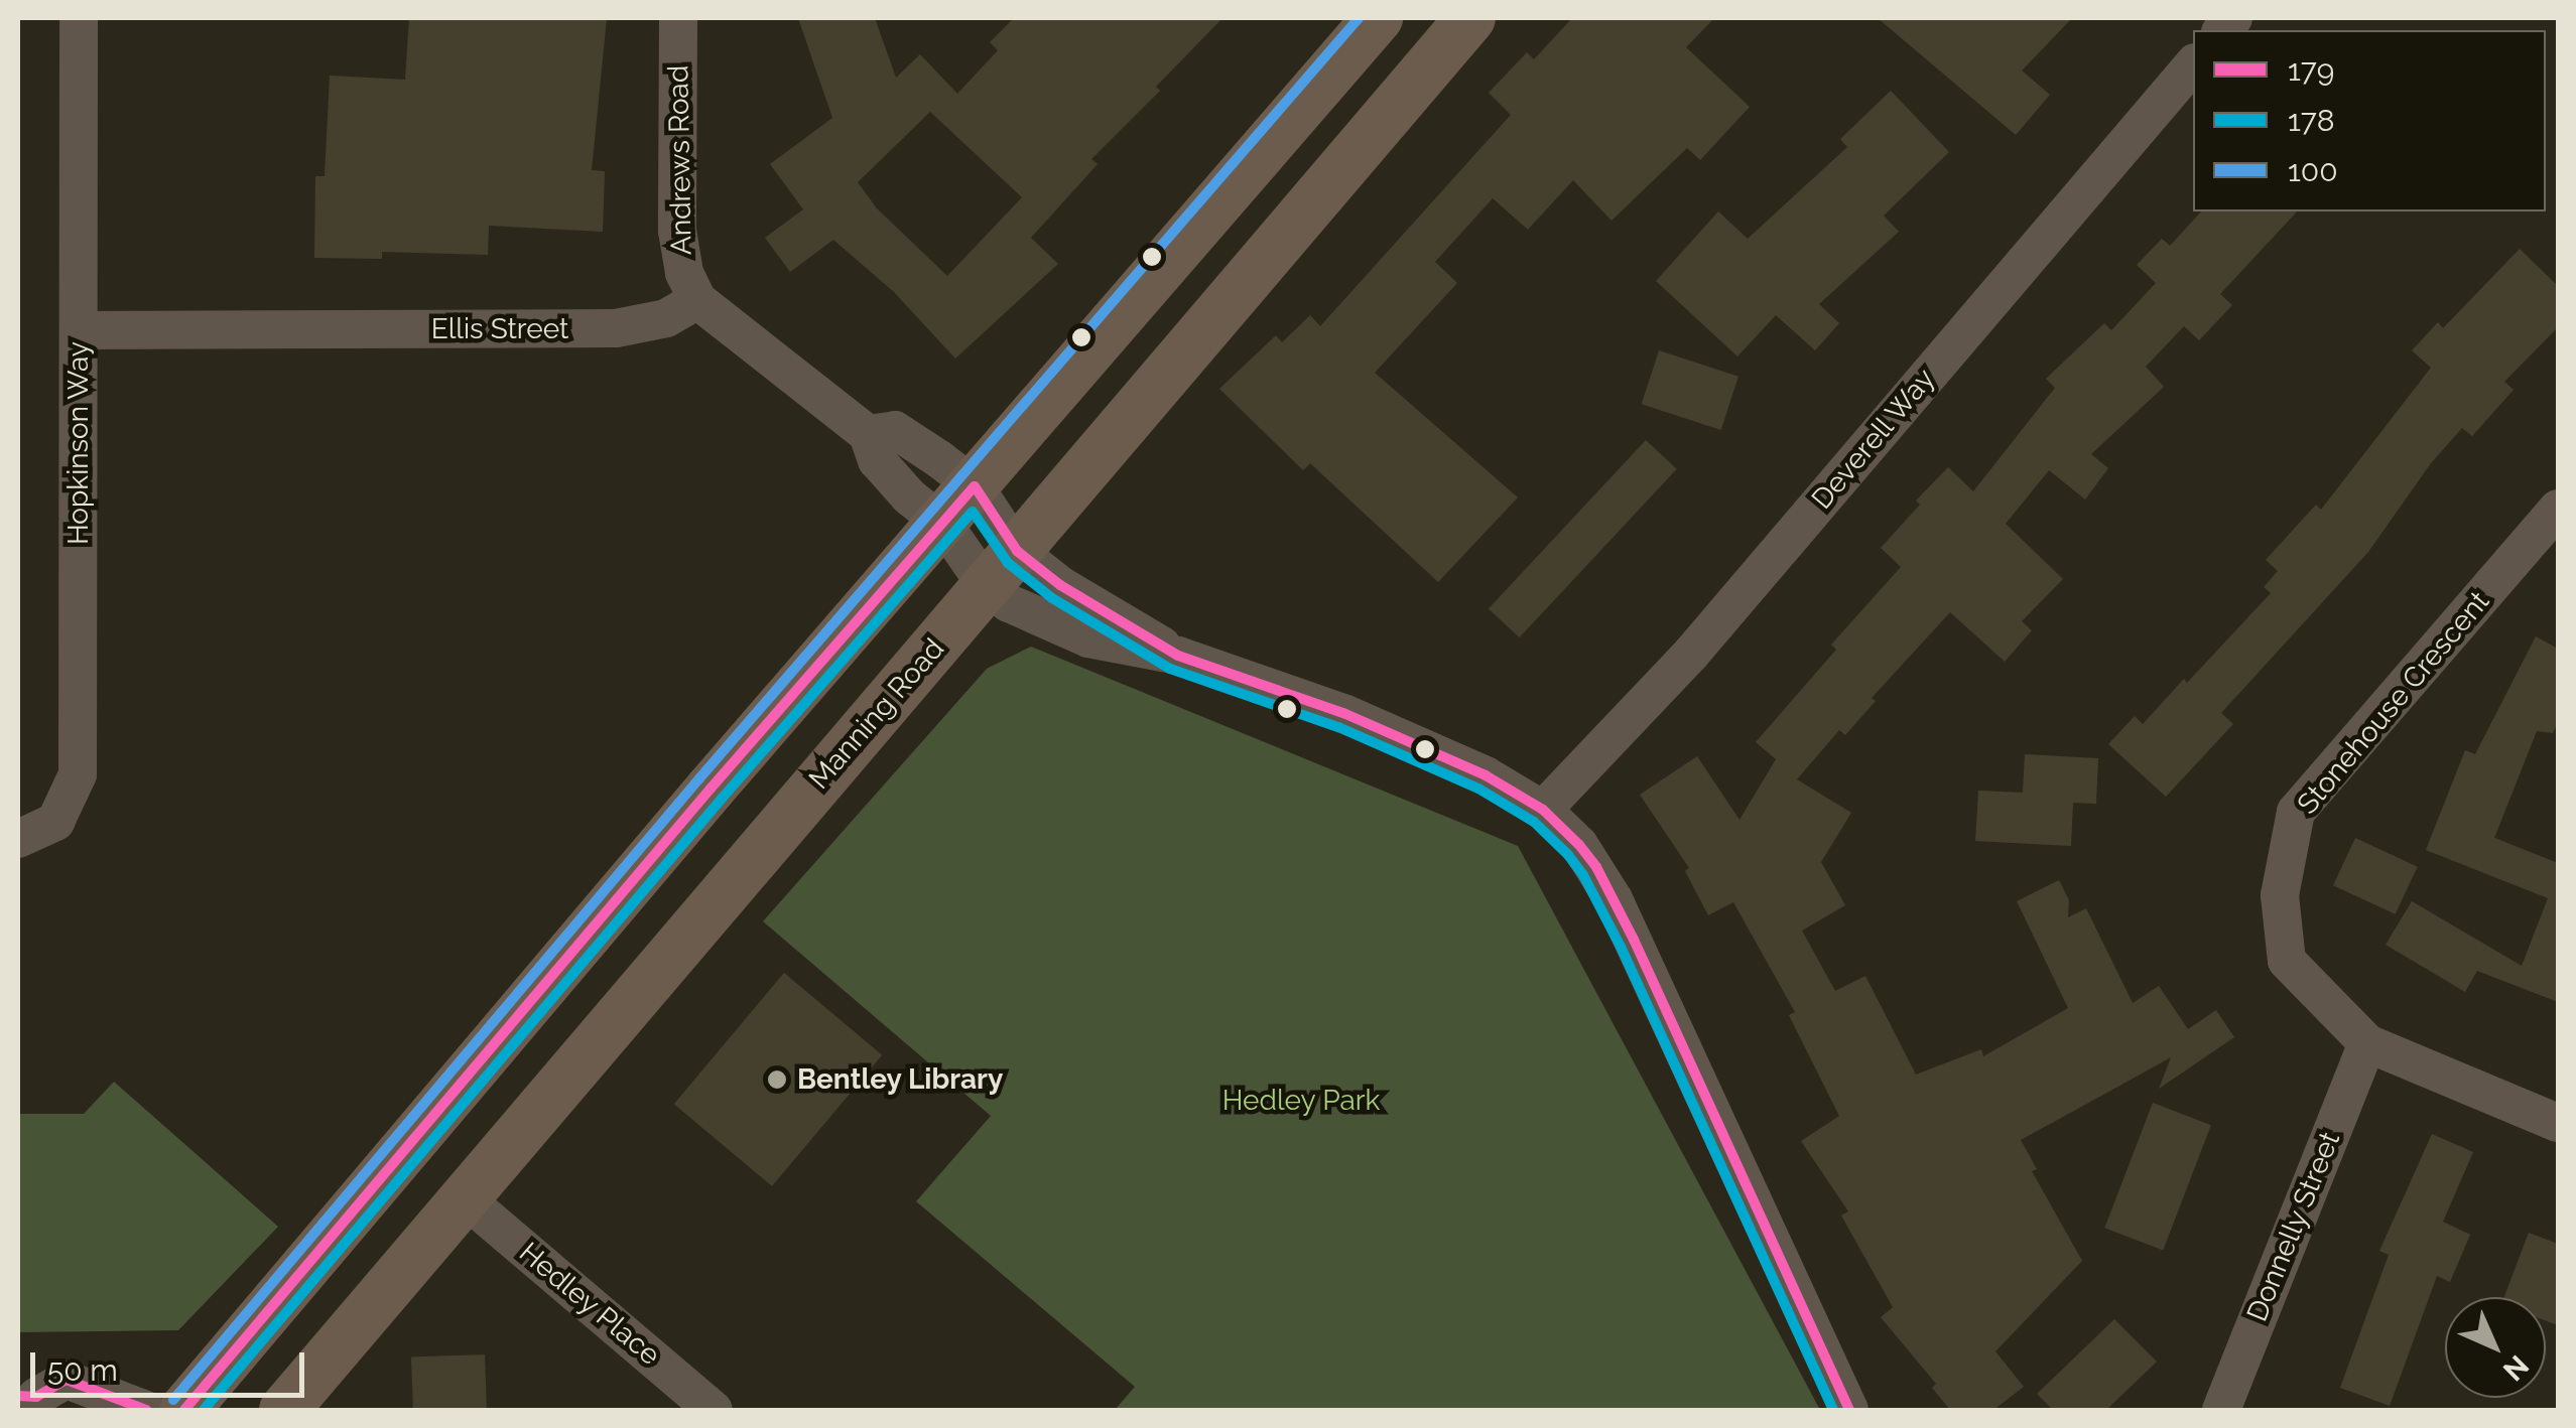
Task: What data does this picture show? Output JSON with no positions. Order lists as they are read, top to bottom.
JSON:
{
  "streets": {
    "main road": ["Manning Road"],
    "street": [
      "Andrews Road",
      "Ellis Street",
      "Deverell Way",
      "Hopkinson Way",
      "Stonehouse Crescent",
      "Donnelly Street",
      "Hedley Place"
    ]
  },
  "crossings": [
    ["Andrews Road", "Ellis Street"],
    ["Ellis Street", "Hopkinson Way"],
    ["Stonehouse Crescent", "Donnelly Street"],
    ["Manning Road", "Hedley Place"]
  ],
  "parks": ["Hedley Park"],
  "places": ["Bentley Library"],
  "lines": ["transit line 100", "transit line 179", "transit line 178"],
  "legend": ["179", "178", "100"],
  "scale_bar": "50 m",
  "north": "bottom right"
}
